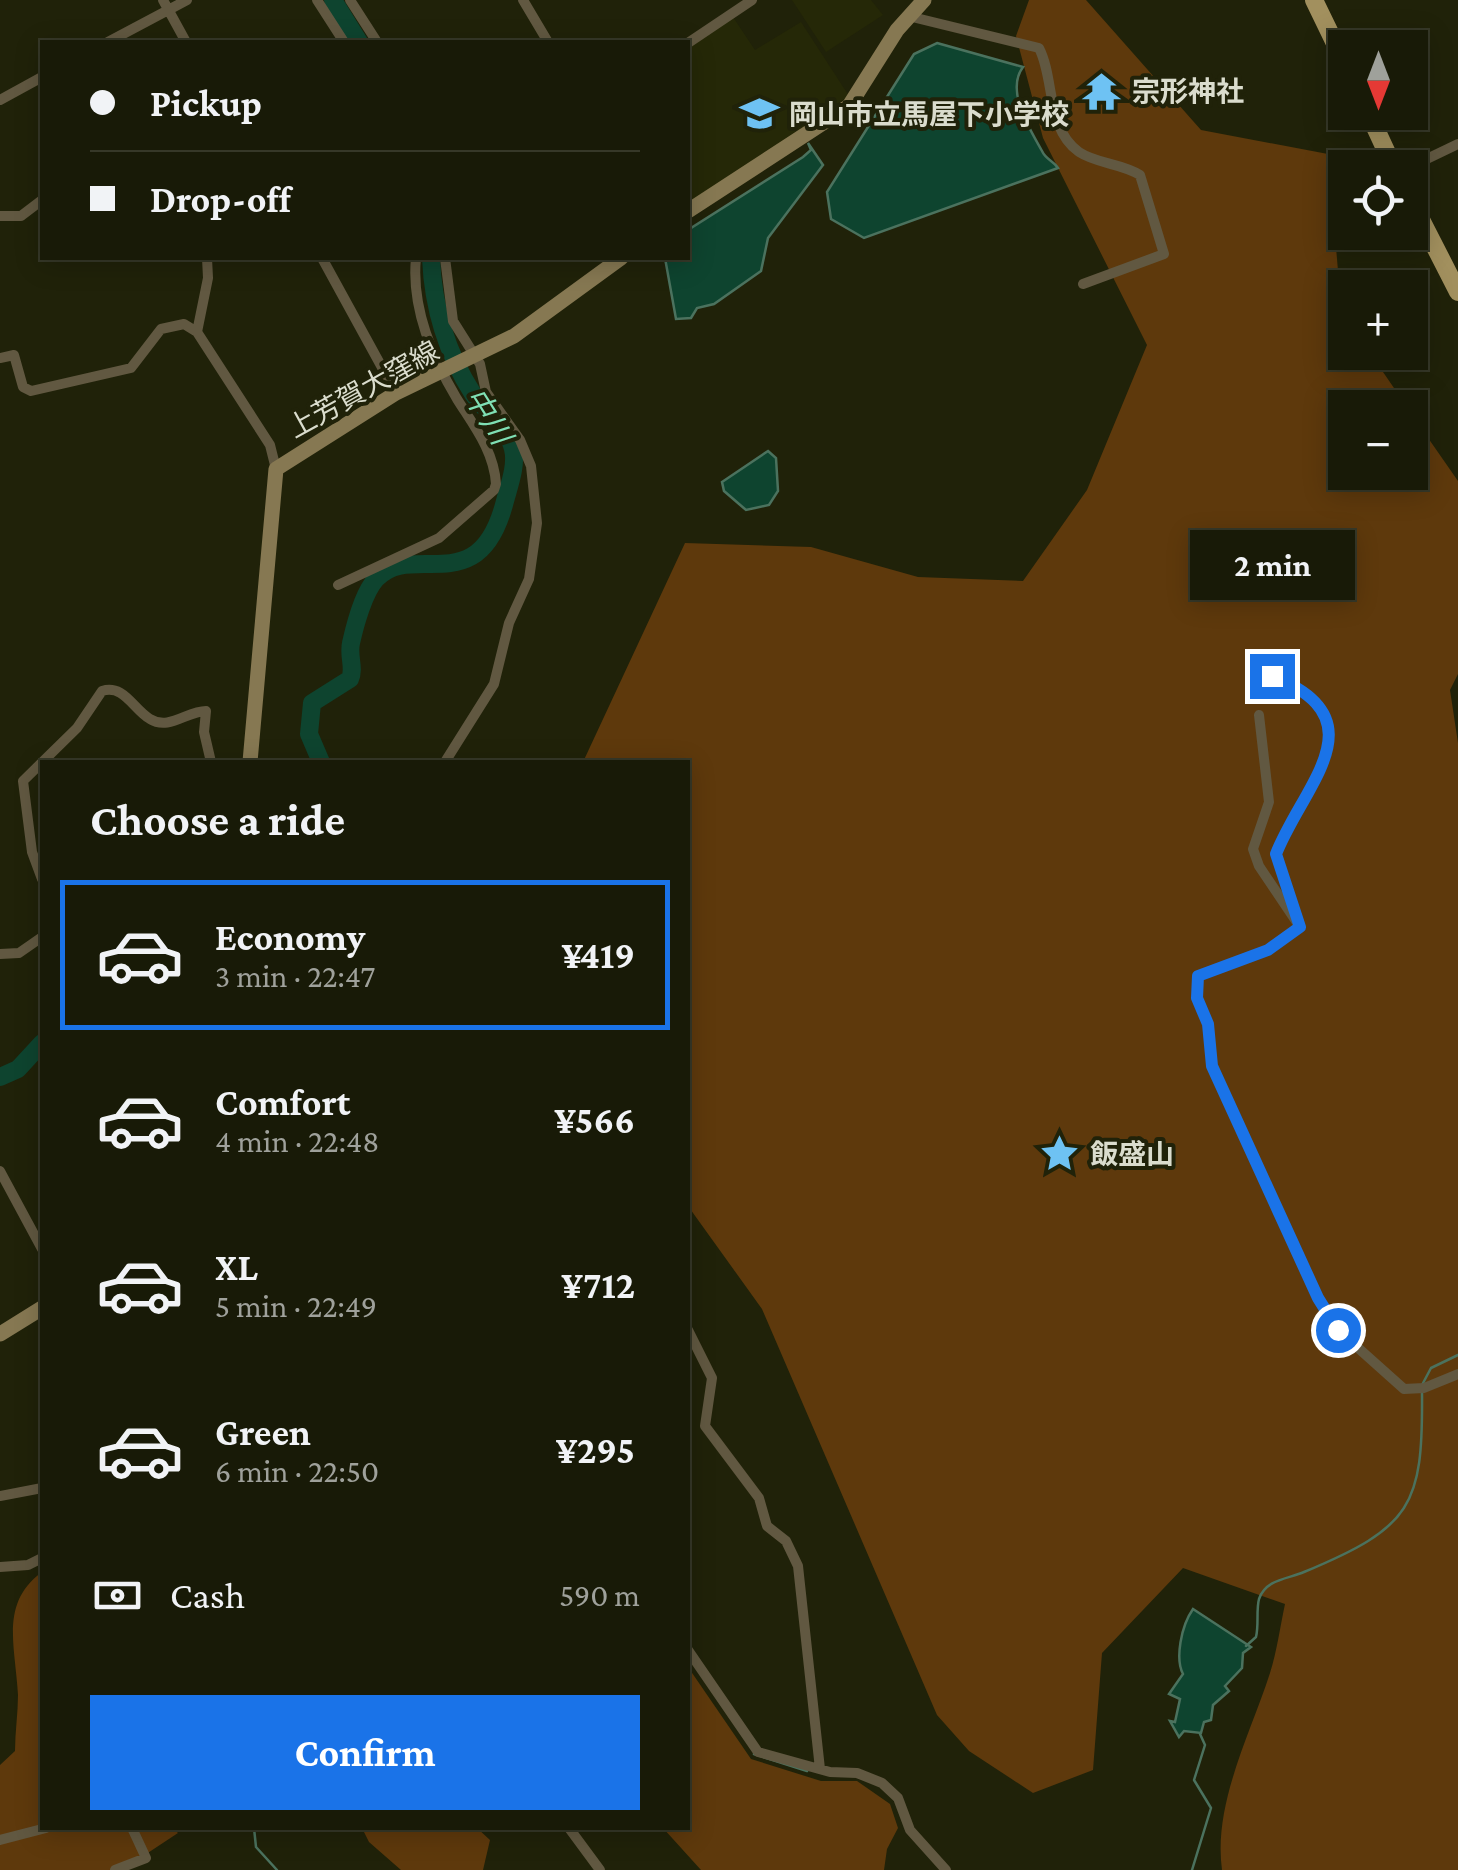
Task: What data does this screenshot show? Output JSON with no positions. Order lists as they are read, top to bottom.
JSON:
{
  "streets": {
    "main road": ["上芳賀大窪線"]
  },
  "water": ["中川"],
  "places": {
    "temple": ["宗形神社"],
    "school or university": ["岡山市立馬屋下小学校"],
    "place": ["飯盛山"]
  },
  "north": "bottom",
  "page": {
    "map_buttons": ["+", "−"],
    "banner": ["Pickup", "Drop-off"],
    "bubble": "2 min",
    "heading": "Choose a ride",
    "list": [
      {
        "name": "Economy",
        "note": "3 min · 22:47",
        "value": "¥419"
      },
      {
        "name": "Comfort",
        "note": "4 min · 22:48",
        "value": "¥566"
      },
      {
        "name": "XL",
        "note": "5 min · 22:49",
        "value": "¥712"
      },
      {
        "name": "Green",
        "note": "6 min · 22:50",
        "value": "¥295"
      }
    ],
    "pay": ["Cash", "590 m"],
    "buttons": "Confirm"
  }
}
